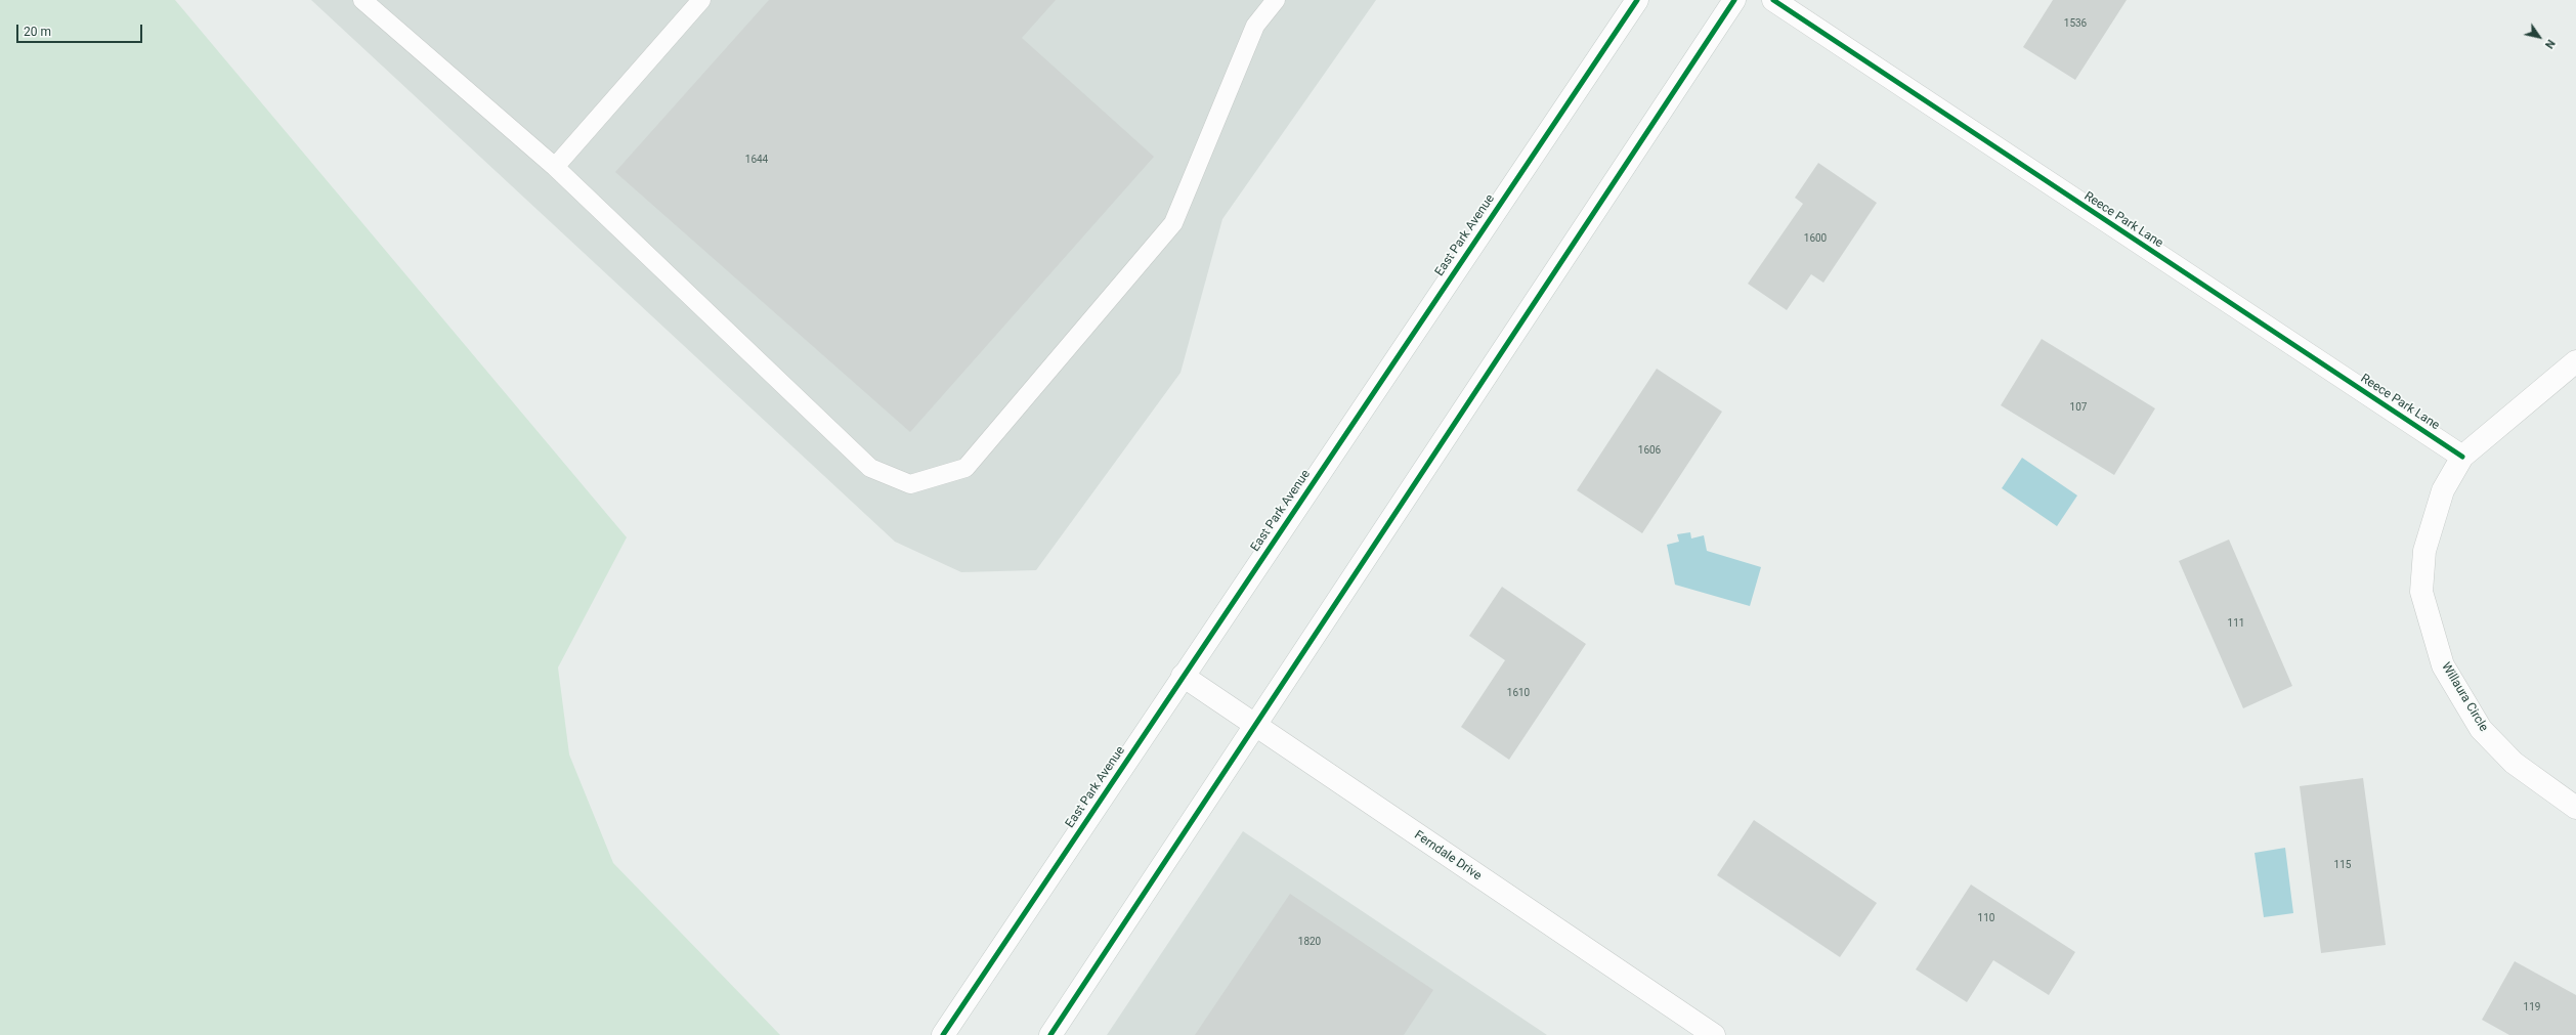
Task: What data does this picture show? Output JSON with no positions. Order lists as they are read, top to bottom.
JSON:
{
  "streets": {
    "main road": [
      "Reece Park Lane",
      "East Park Avenue",
      "Willaura Circle",
      "Ferndale Drive"
    ]
  },
  "crossings": [
    ["Reece Park Lane", "Willaura Circle"],
    ["East Park Avenue", "Ferndale Drive"]
  ],
  "house_numbers": [
    "1536",
    "1644",
    "1600",
    "107",
    "1606",
    "111",
    "1610",
    "115",
    "110",
    "1820",
    "119"
  ],
  "scale_bar": "20 m",
  "north": "bottom right"
}
